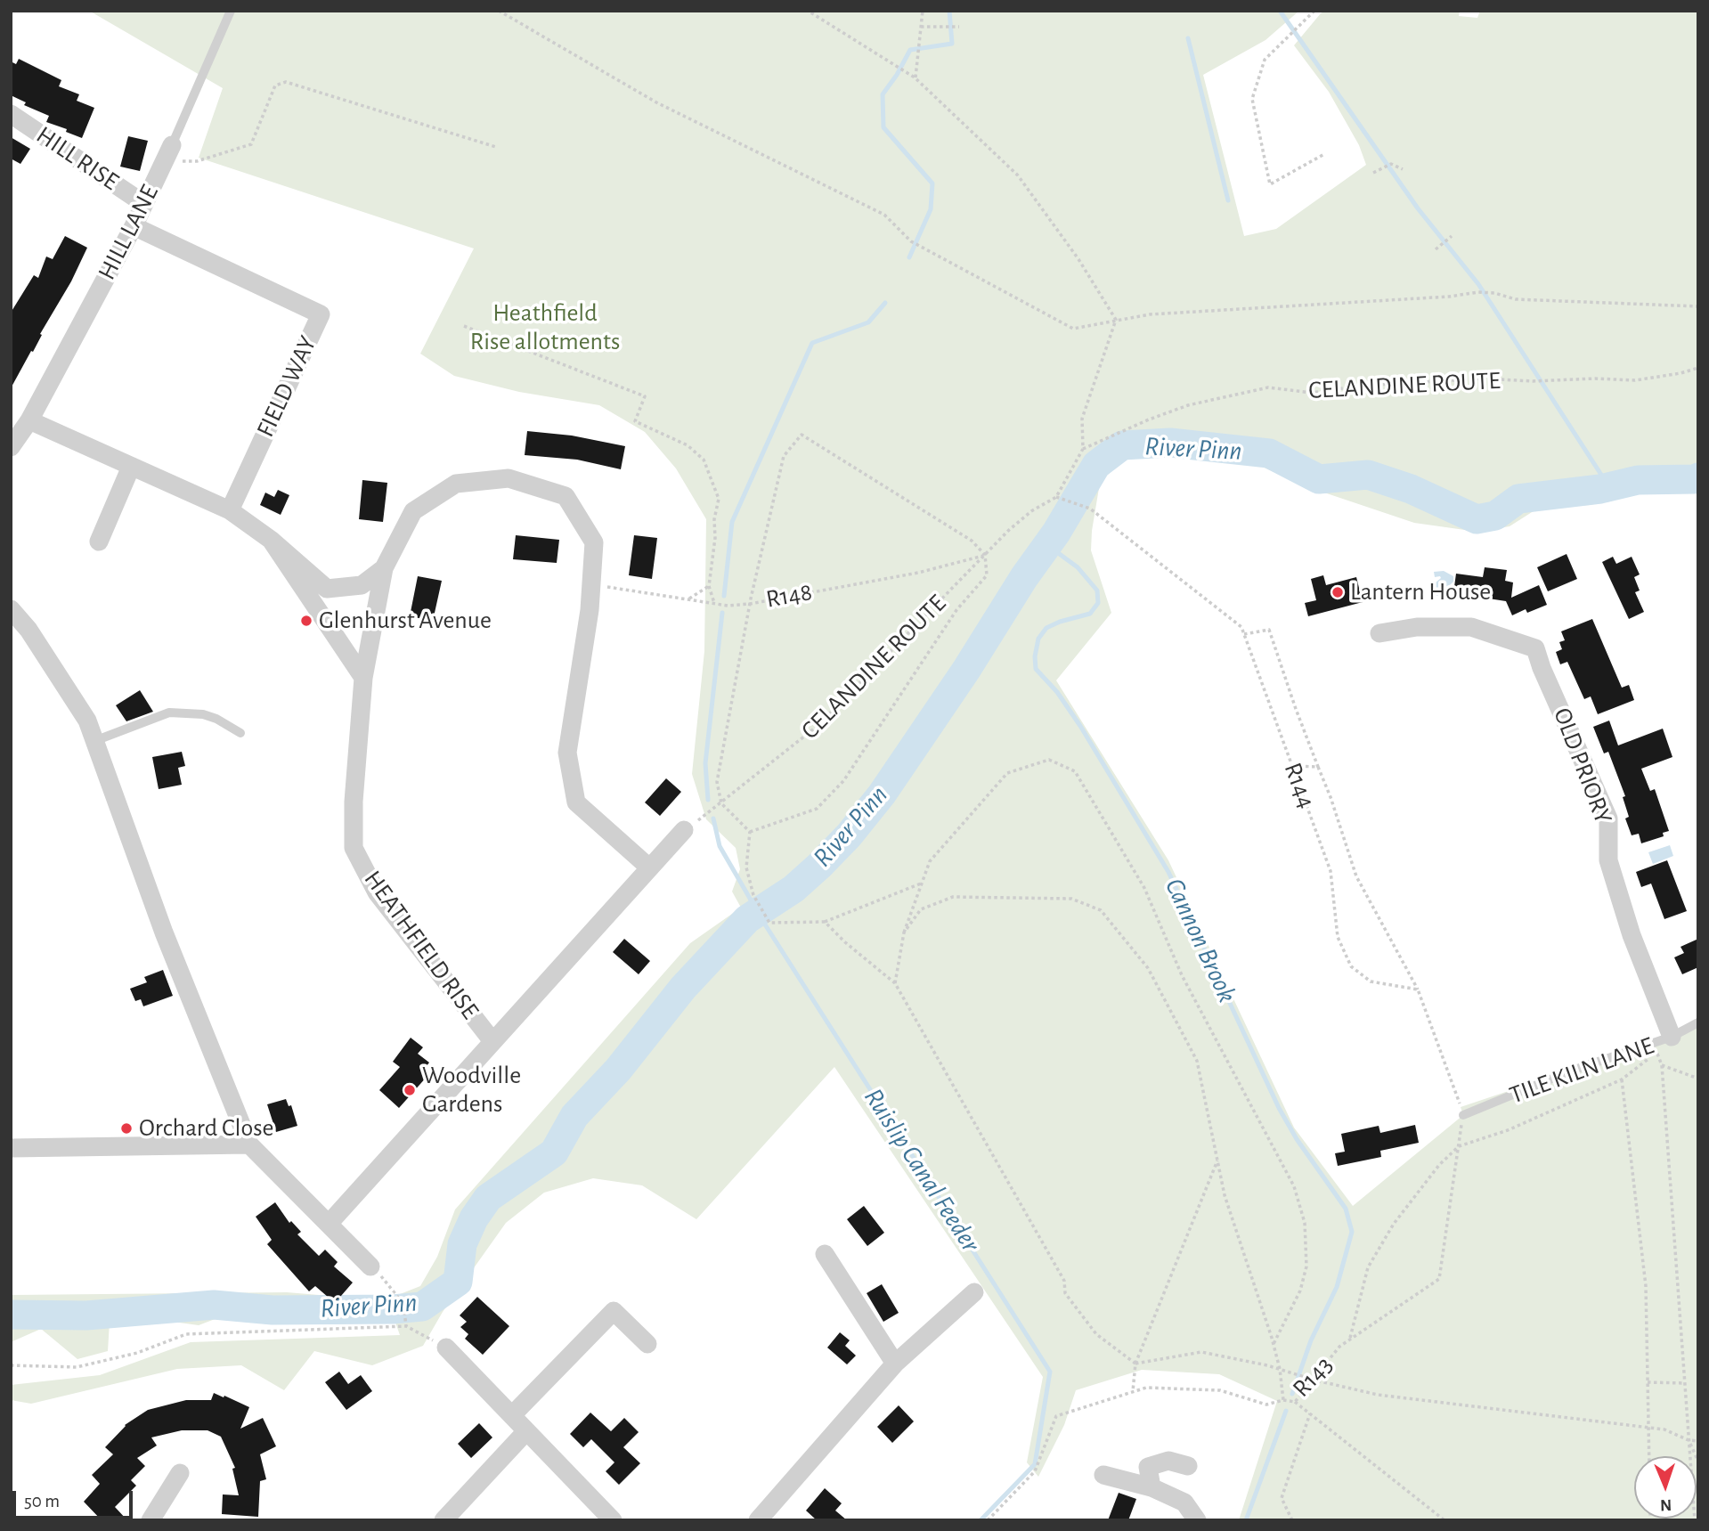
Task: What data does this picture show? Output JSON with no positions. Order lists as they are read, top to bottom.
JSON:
{
  "streets": {
    "street": [
      "HILL RISE",
      "HILL LANE",
      "FIELD WAY",
      "OLD PRIORY",
      "HEATHFIELD RISE"
    ],
    "lane": ["TILE KILN LANE"],
    "path": [
      "CELANDINE ROUTE",
      "R148",
      "R144",
      "R143"
    ]
  },
  "crossings": [
    ["HILL RISE", "HILL LANE"],
    ["HILL LANE", "FIELD WAY"],
    ["CELANDINE ROUTE", "R148"],
    ["CELANDINE ROUTE", "R144"],
    ["OLD PRIORY", "TILE KILN LANE"],
    ["TILE KILN LANE", "R143"]
  ],
  "water": ["River Pinn", "Cannon Brook", "Ruislip Canal Feeder"],
  "parks": ["Heathfield Rise allotments"],
  "places": [
    "Lantern House",
    "Glenhurst Avenue",
    "Woodville Gardens",
    "Orchard Close"
  ],
  "scale_bar": "50 m",
  "north": "bottom"
}
